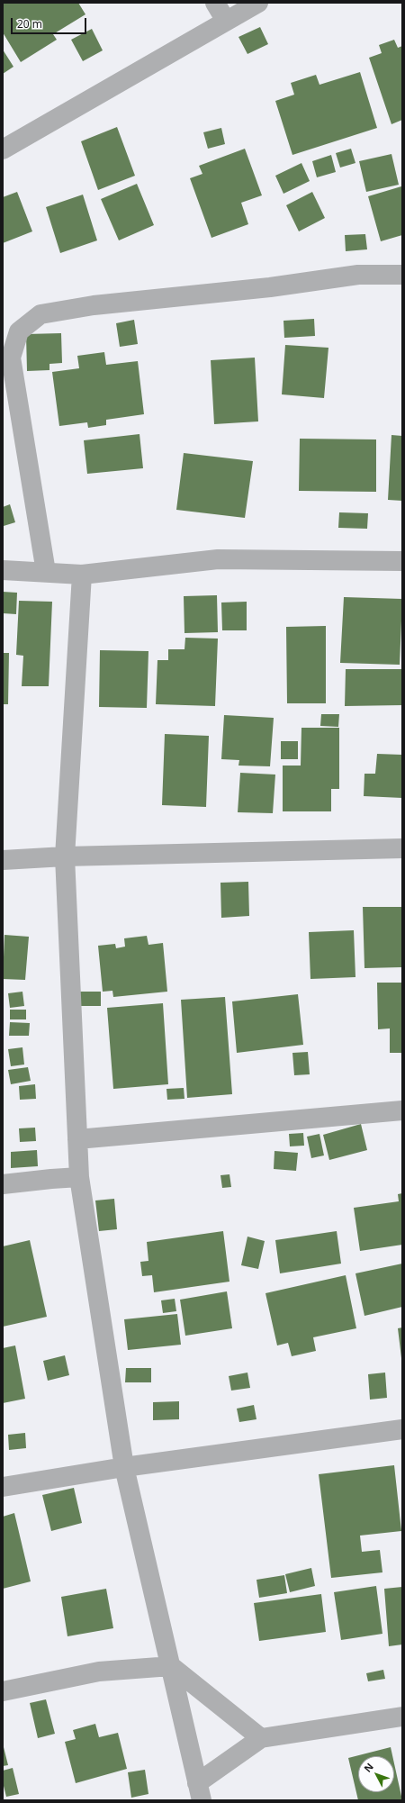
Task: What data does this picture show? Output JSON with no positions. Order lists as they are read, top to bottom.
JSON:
{
  "scale_bar": "20 m",
  "north": "top left"
}
